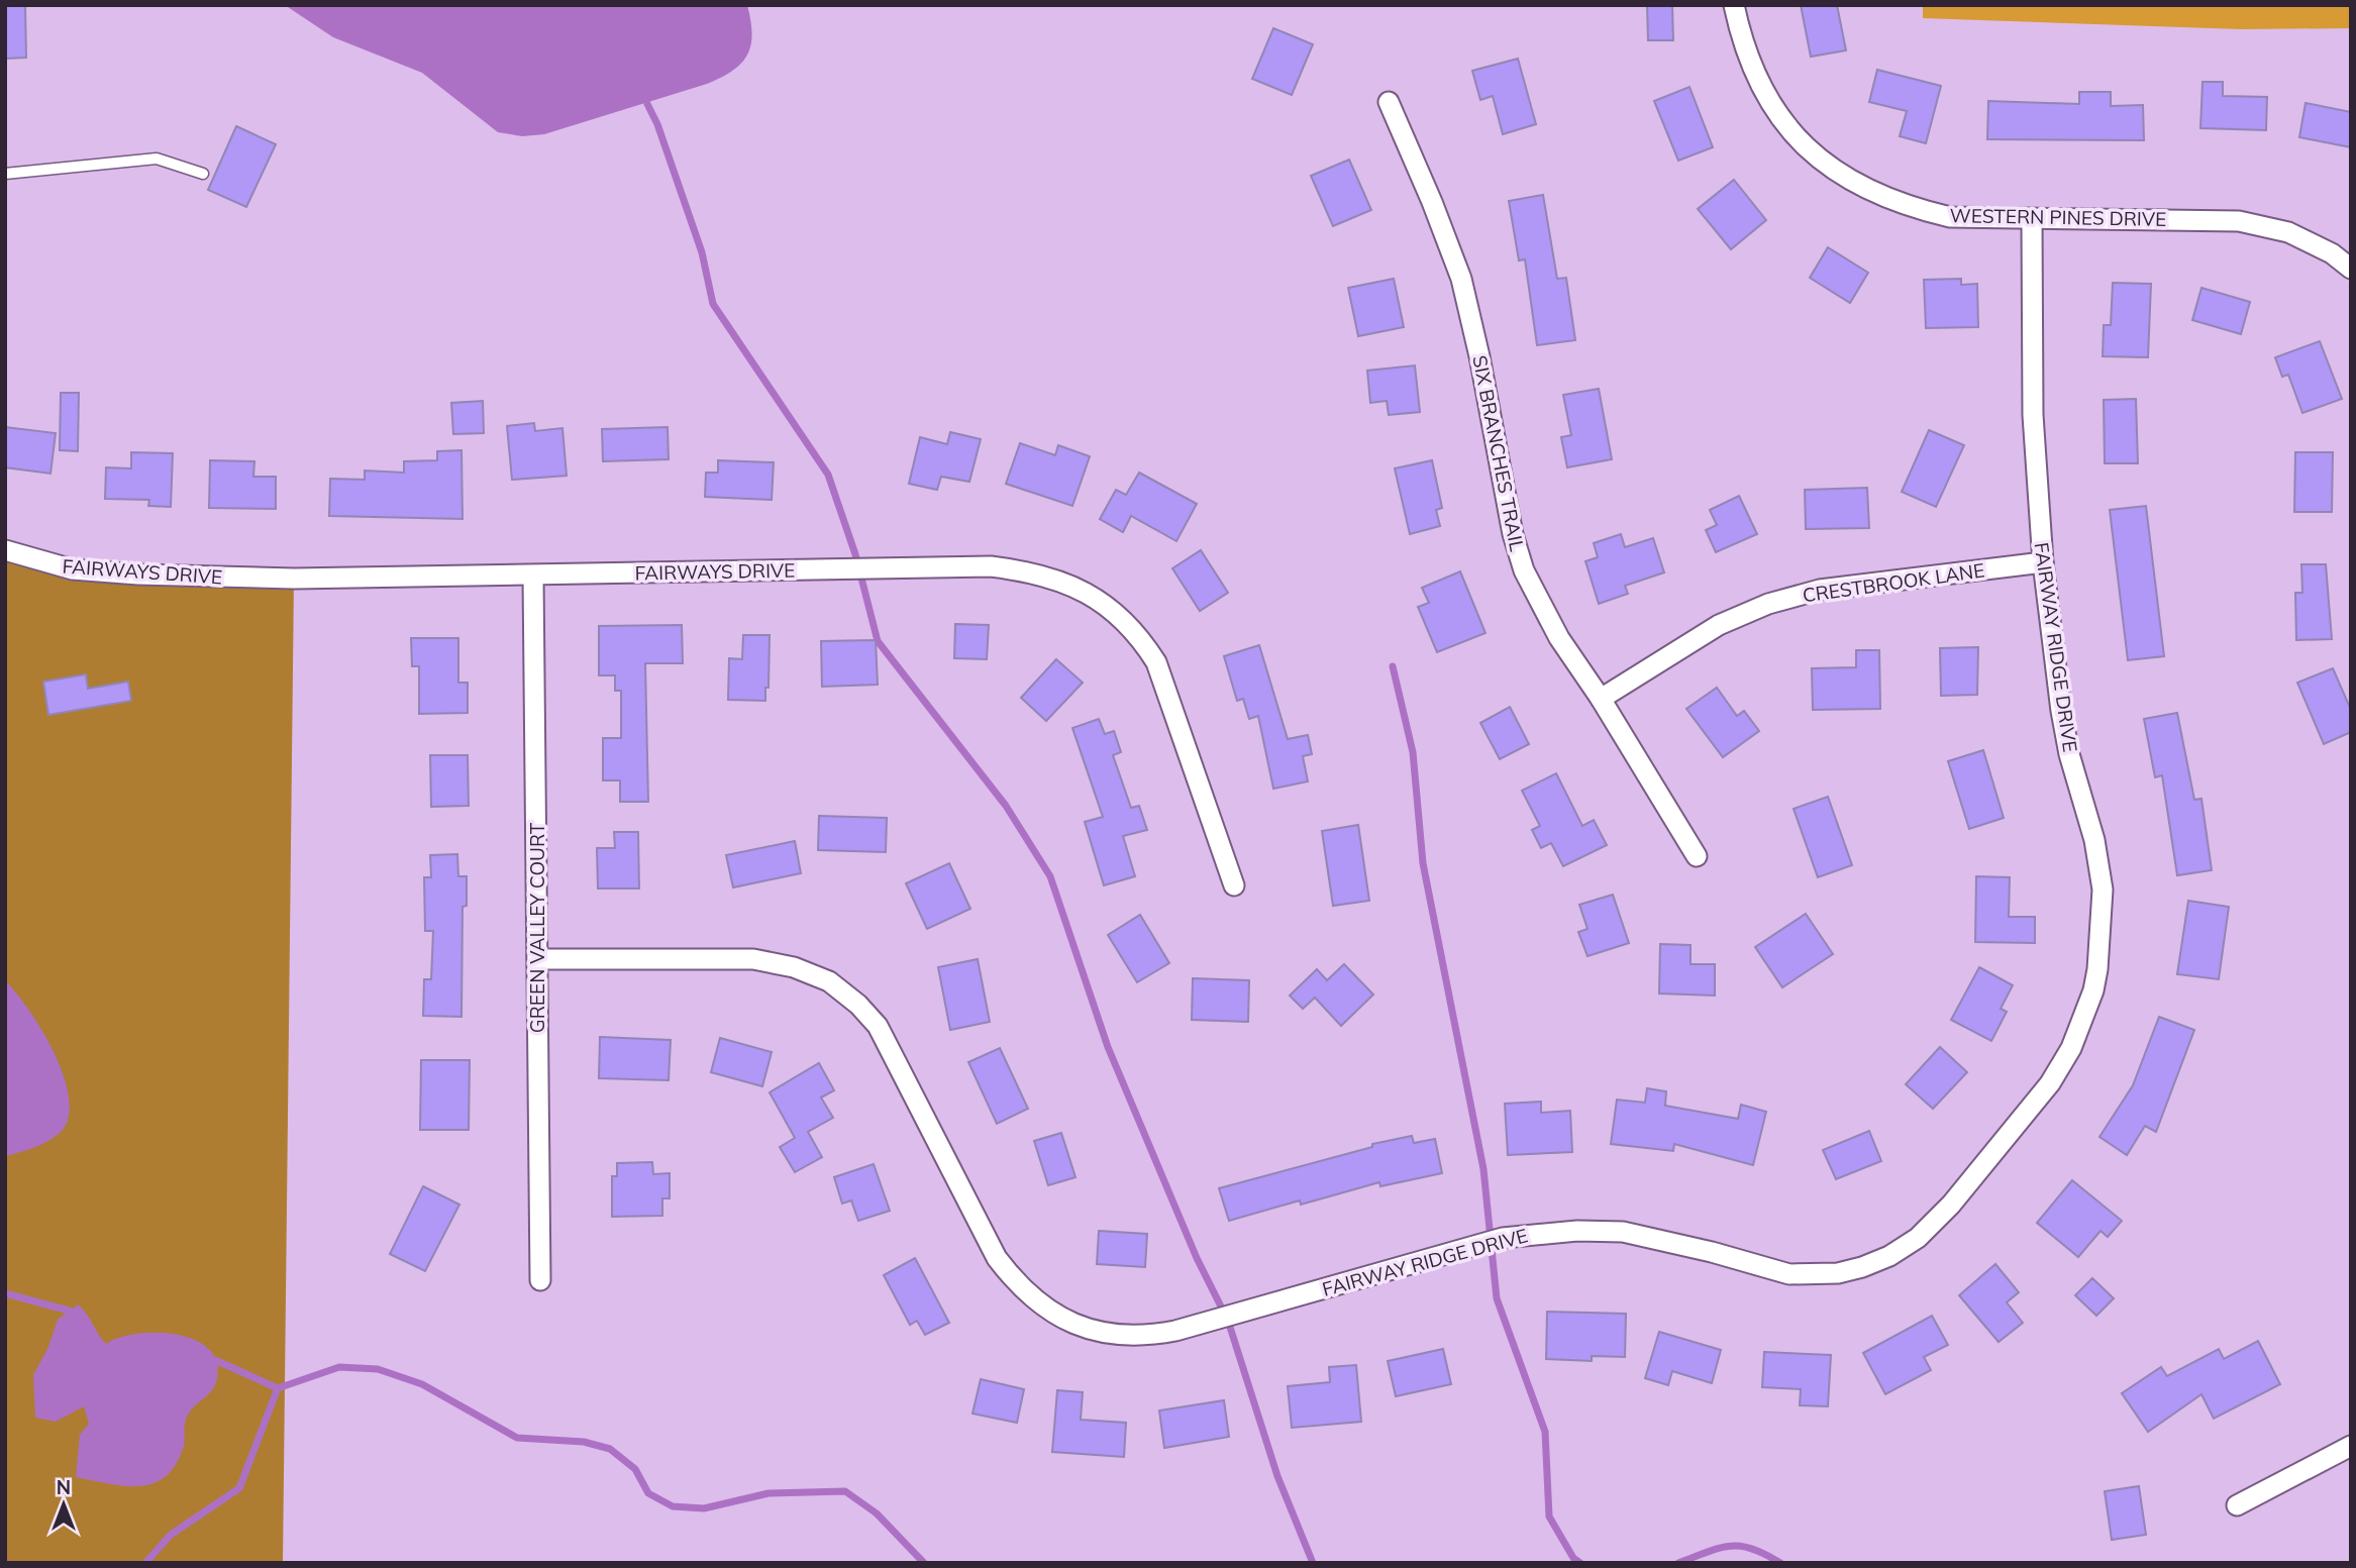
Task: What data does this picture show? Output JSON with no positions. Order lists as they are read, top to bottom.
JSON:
{
  "streets": {
    "street": [
      "WESTERN PINES DRIVE",
      "SIX BRANCHES TRAIL",
      "FAIRWAYS DRIVE",
      "CRESTBROOK LANE",
      "FAIRWAY RIDGE DRIVE",
      "GREEN VALLEY COURT"
    ]
  },
  "crossings": [
    ["WESTERN PINES DRIVE", "FAIRWAY RIDGE DRIVE"],
    ["SIX BRANCHES TRAIL", "CRESTBROOK LANE"],
    ["FAIRWAYS DRIVE", "GREEN VALLEY COURT"],
    ["CRESTBROOK LANE", "FAIRWAY RIDGE DRIVE"],
    ["FAIRWAY RIDGE DRIVE", "GREEN VALLEY COURT"]
  ],
  "north": "top"
}
